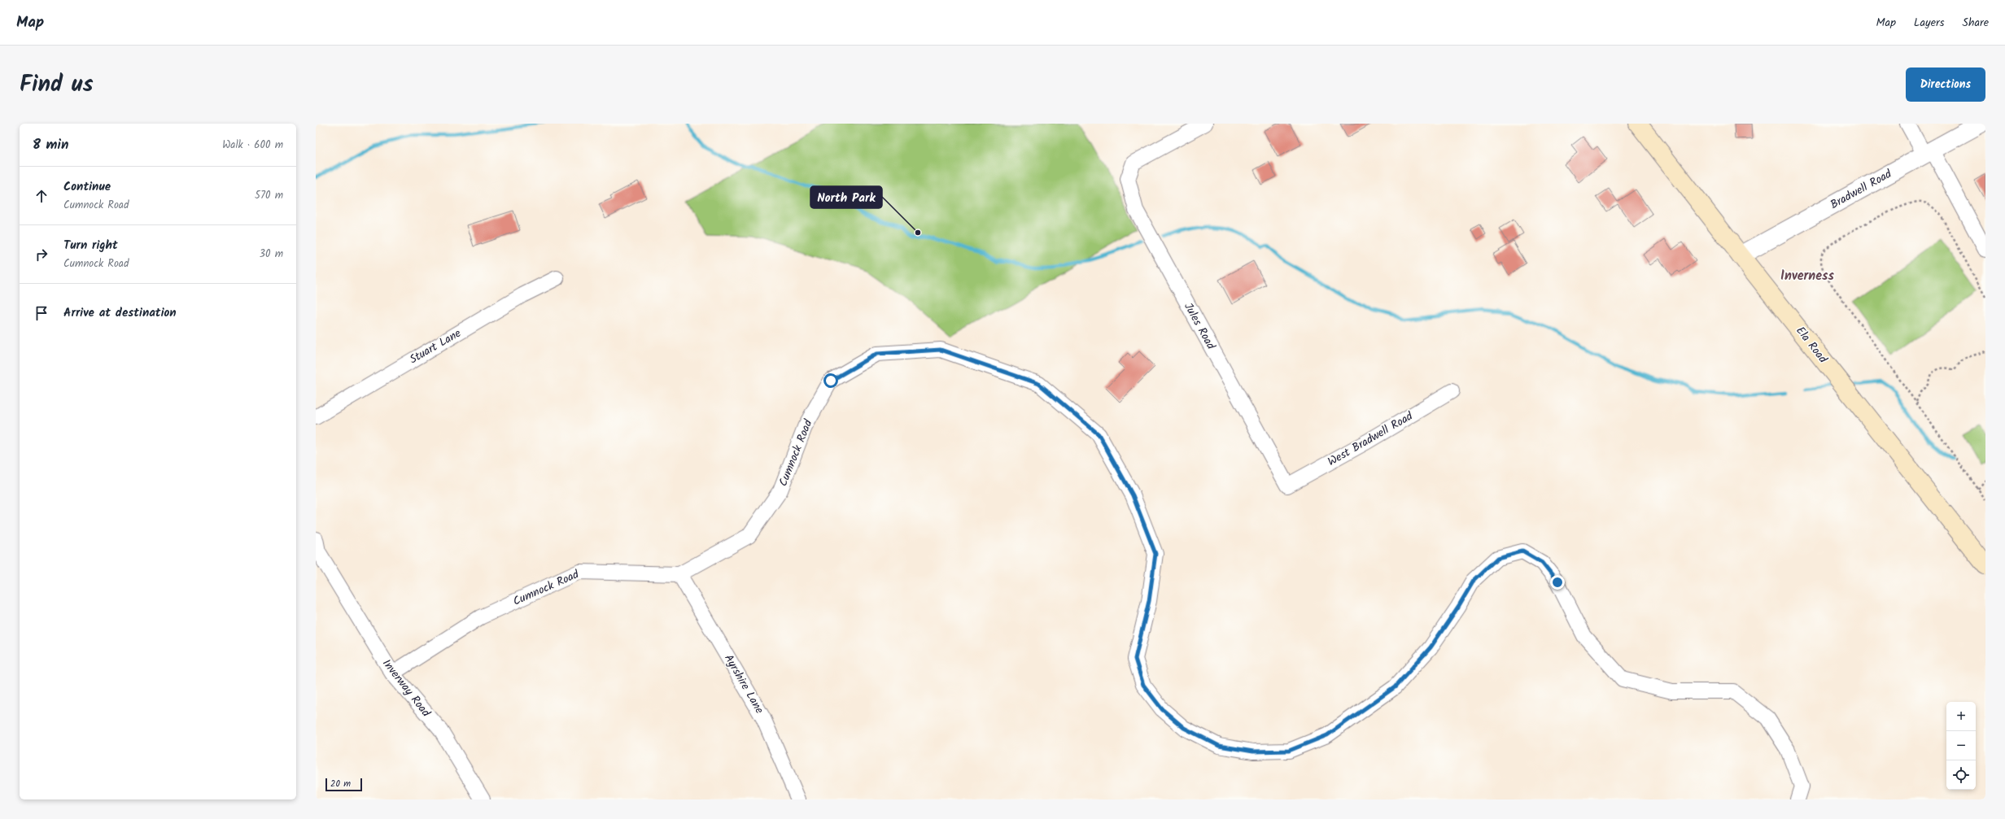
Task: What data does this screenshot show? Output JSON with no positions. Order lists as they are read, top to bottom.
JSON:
{
  "streets": {
    "main road": ["Ela Road"],
    "street": [
      "Bradwell Road",
      "Jules Road",
      "Stuart Lane",
      "West Bradwell Road",
      "Cumnock Road",
      "Ayrshire Lane",
      "Inverway Road"
    ]
  },
  "crossings": [
    ["Bradwell Road", "Ela Road"],
    ["Jules Road", "West Bradwell Road"],
    ["Cumnock Road", "Ayrshire Lane"],
    ["Cumnock Road", "Inverway Road"]
  ],
  "districts": ["Inverness"],
  "places": ["North Park"],
  "scale_bar": "20 m",
  "page": {
    "header": "Map",
    "nav": ["Map", "Layers", "Share"],
    "title": "Find us",
    "buttons": "Directions",
    "heading": ["8 min", "Walk · 600 m"],
    "list": [
      ["Continue", "Cumnock Road", "570 m"],
      ["Turn right", "Cumnock Road", "30 m"],
      "Arrive at destination"
    ],
    "map_buttons": ["+", "−"],
    "scale": "20 m"
  }
}
